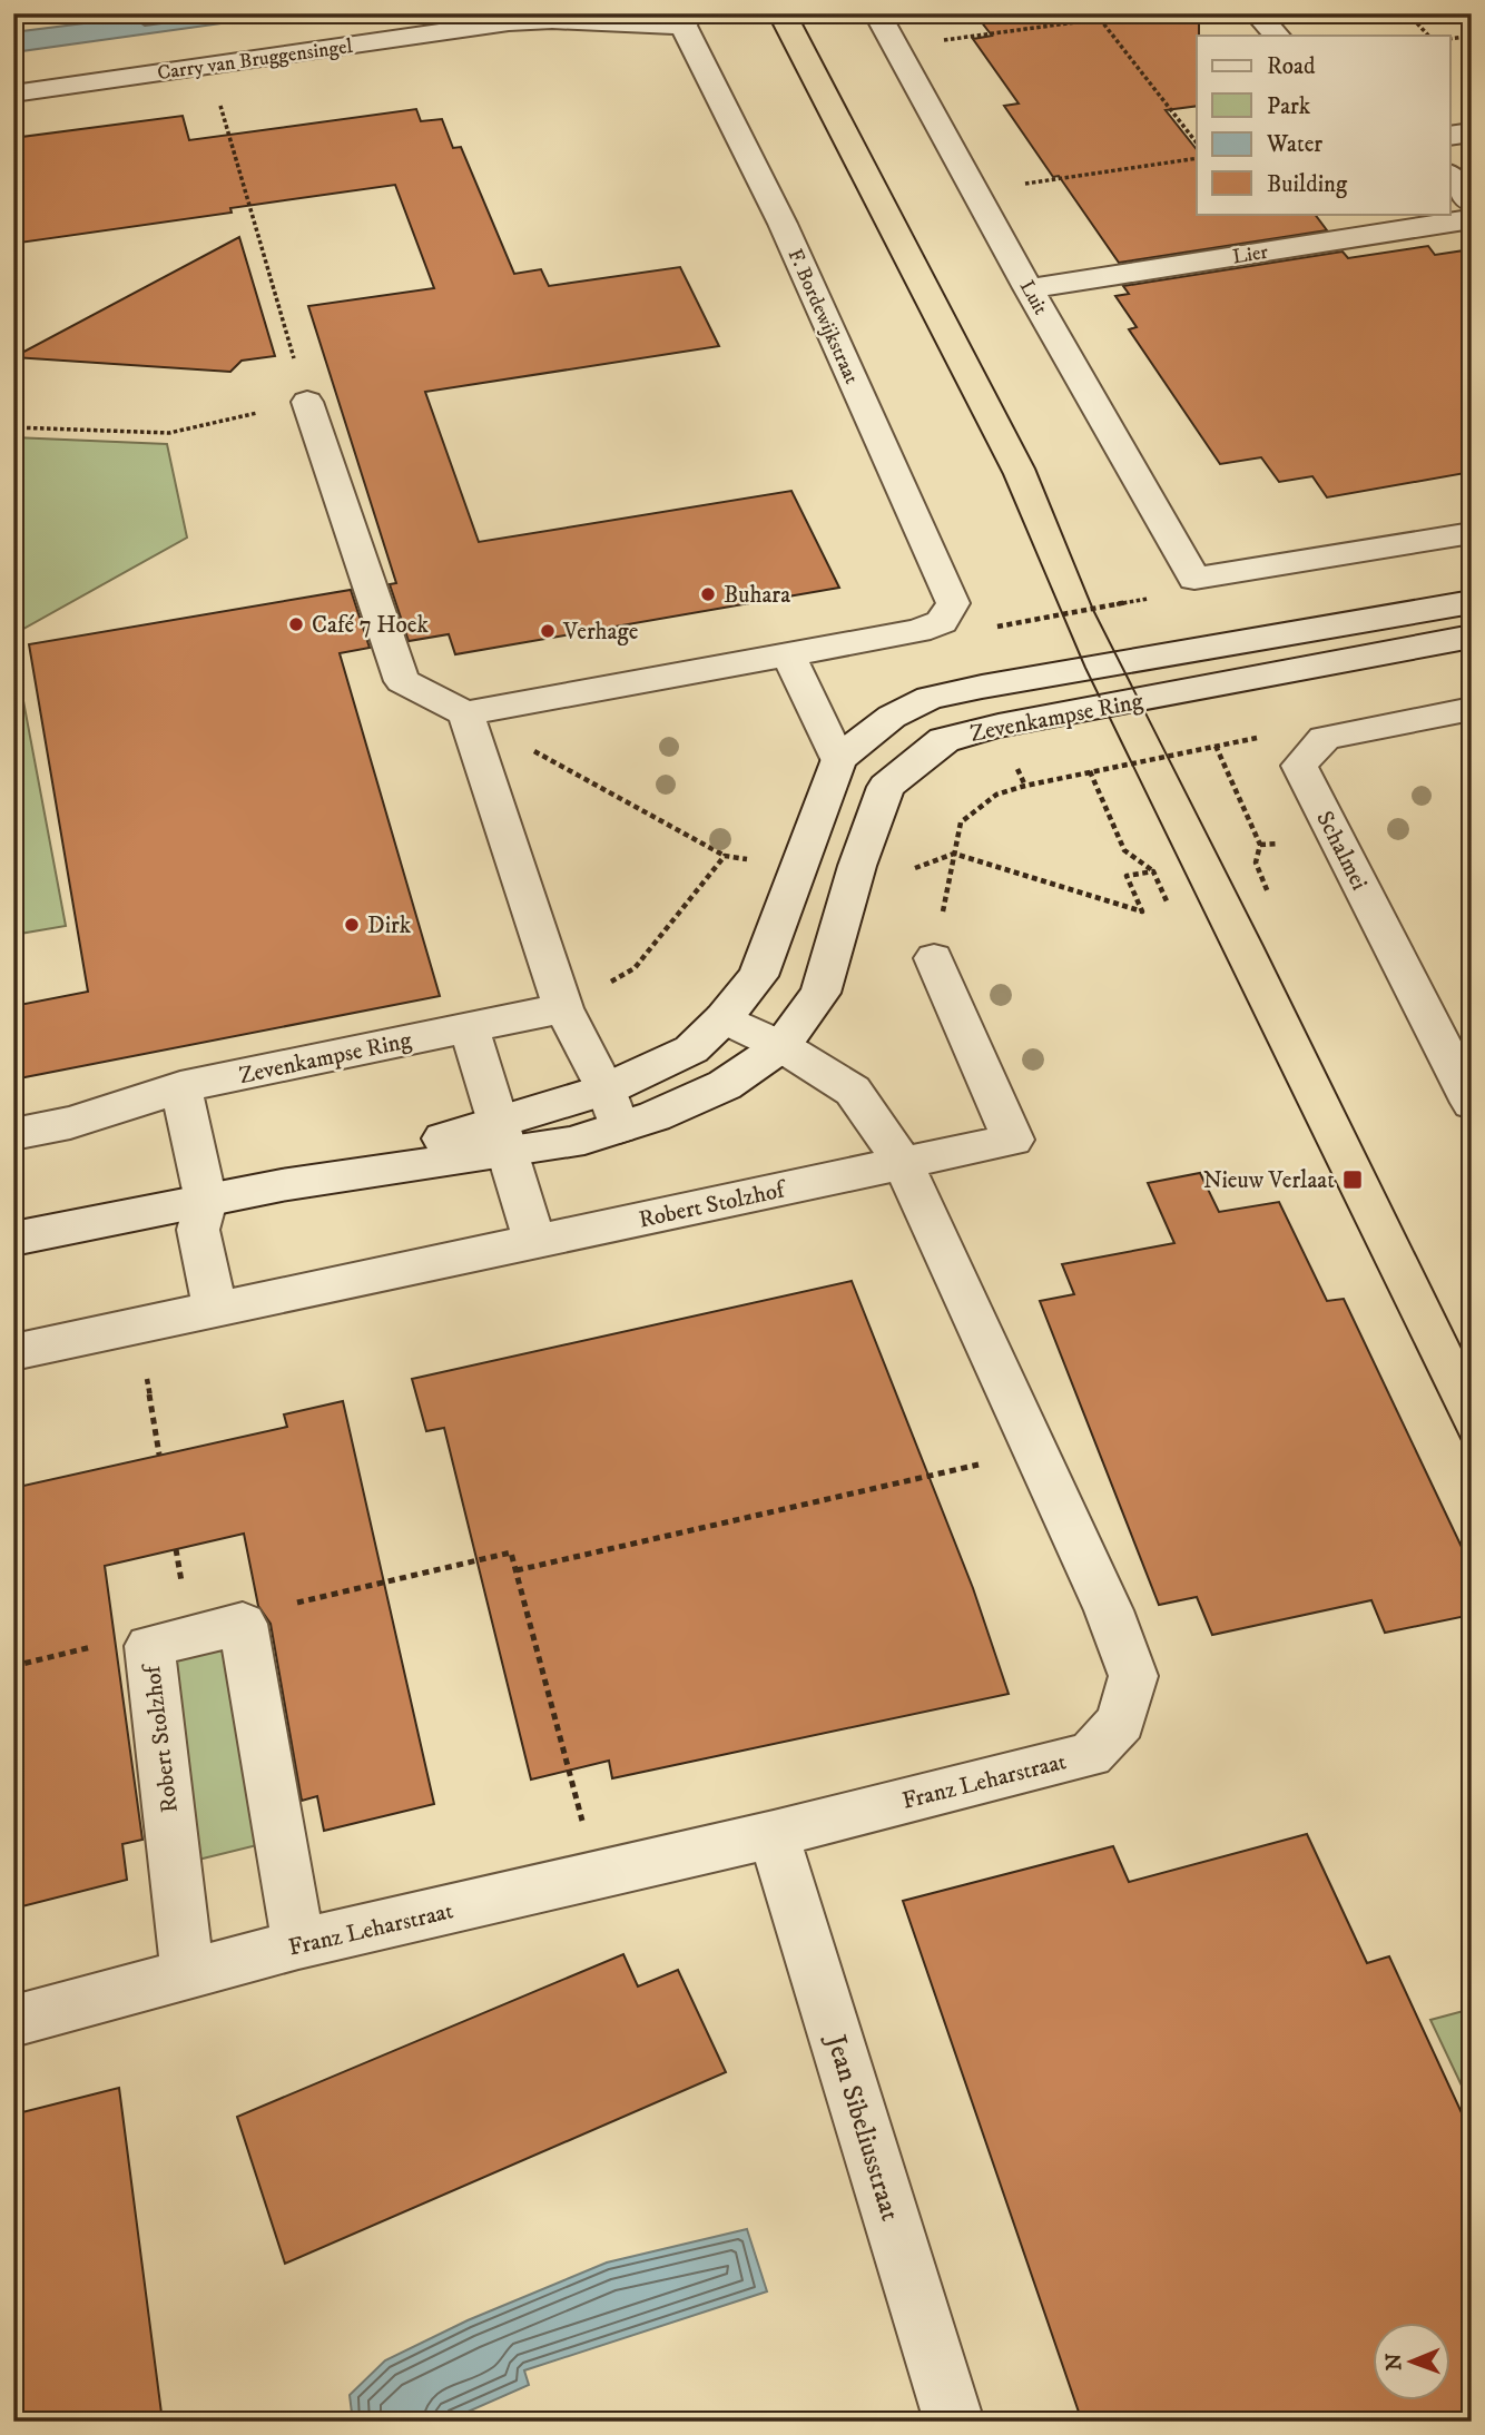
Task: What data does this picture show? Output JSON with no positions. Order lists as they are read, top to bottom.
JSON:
{
  "streets": {
    "street": [
      "Carry van Bruggensingel",
      "Lier",
      "Luit",
      "F. Bordewijkstraat",
      "Zevenkampse Ring",
      "Schalmei",
      "Robert Stolzhof",
      "Franz Leharstraat",
      "Jean Sibeliusstraat"
    ]
  },
  "crossings": [
    ["Carry van Bruggensingel", "F. Bordewijkstraat"],
    ["Lier", "Luit"],
    ["Zevenkampse Ring", "Franz Leharstraat"],
    ["Robert Stolzhof", "Franz Leharstraat"],
    ["Franz Leharstraat", "Jean Sibeliusstraat"]
  ],
  "places": {
    "other": [
      "Buhara",
      "Café 7 Hoek",
      "Verhage",
      "Dirk"
    ],
    "transit": ["Nieuw Verlaat"]
  },
  "legend": [
    "Road",
    "Park",
    "Water",
    "Building"
  ],
  "north": "left"
}
